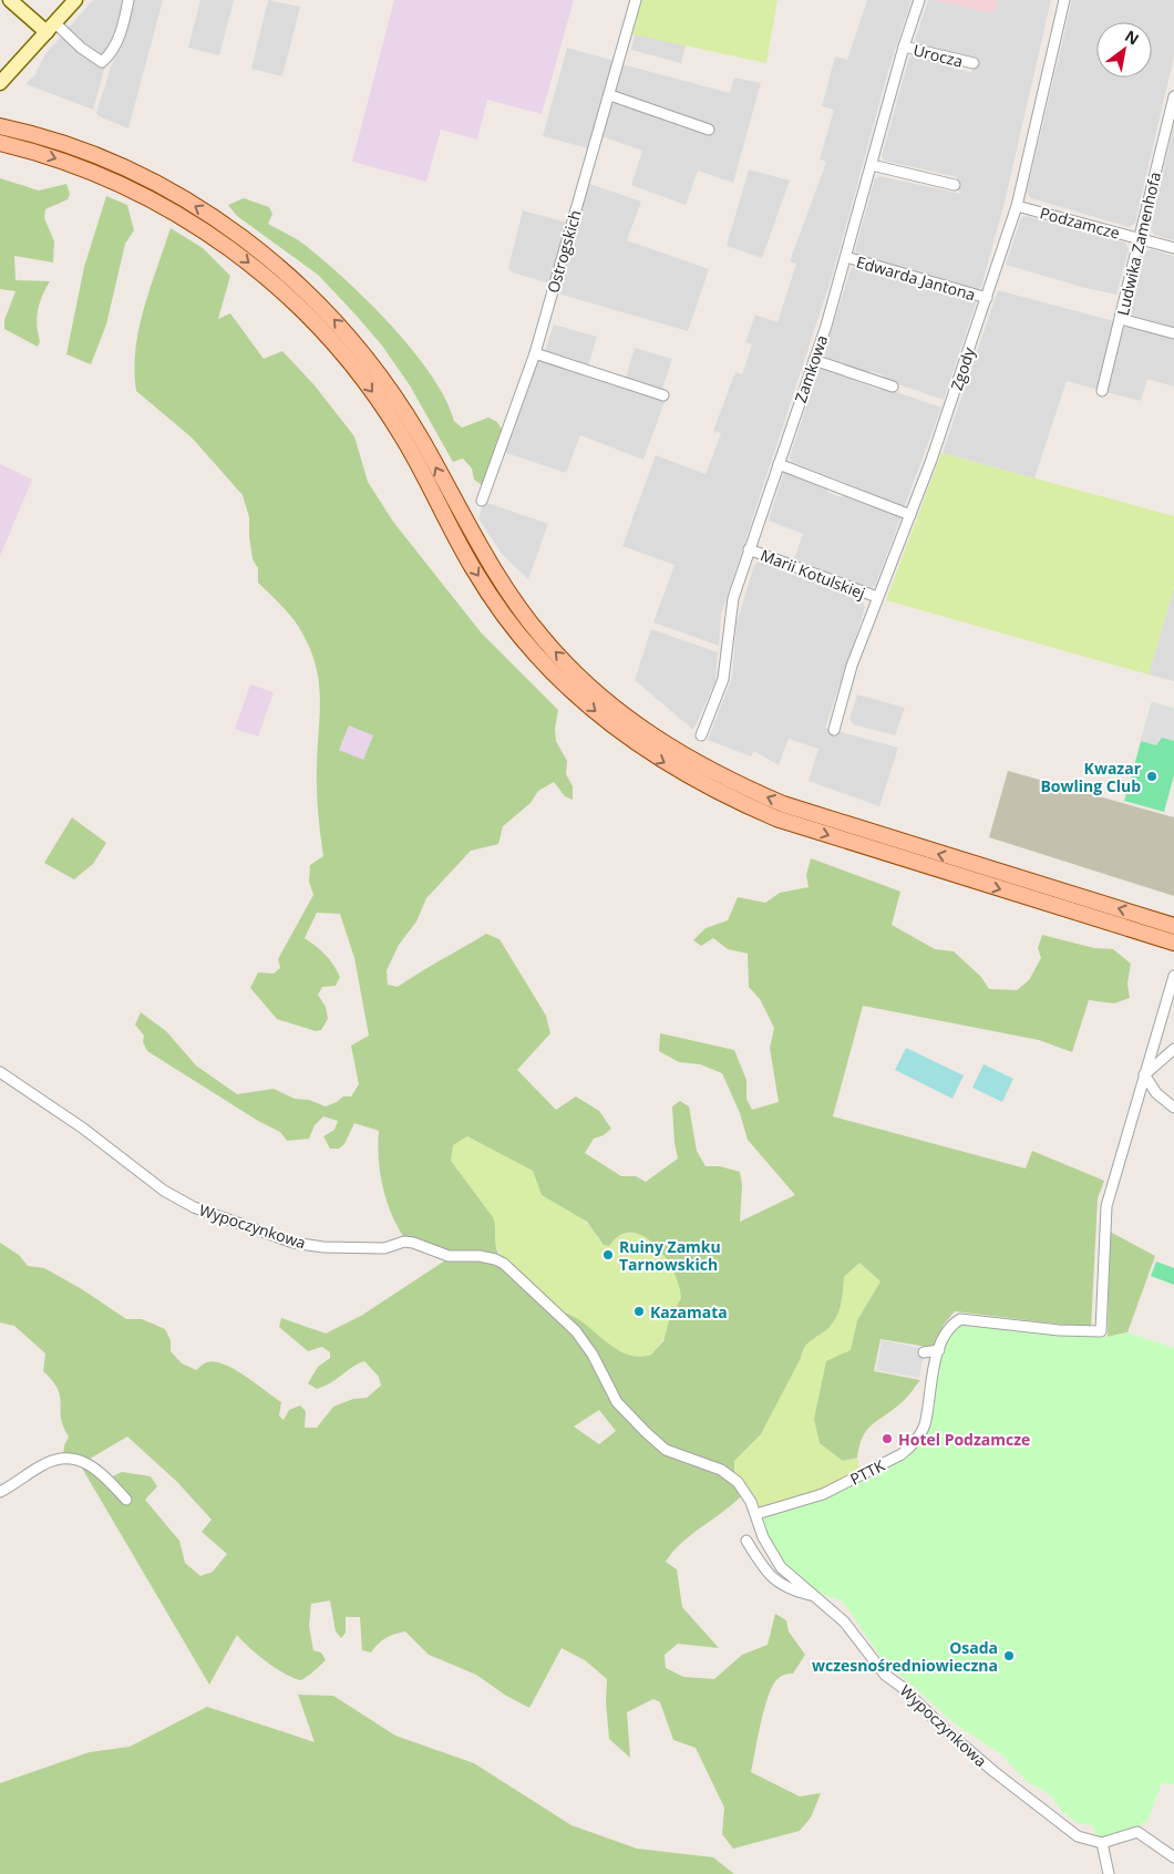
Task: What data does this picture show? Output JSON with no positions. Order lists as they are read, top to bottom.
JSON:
{
  "streets": {
    "street": [
      "Urocza",
      "Podzamcze",
      "Ludwika Zamenhofa",
      "Ostrogskich",
      "Edwarda Jantona",
      "Zamkowa",
      "Zgody",
      "Marii Kotulskiej",
      "Wypoczynkowa",
      "PTTK"
    ]
  },
  "crossings": [
    ["Urocza", "Zamkowa"],
    ["Podzamcze", "Ludwika Zamenhofa"],
    ["Podzamcze", "Zgody"],
    ["Edwarda Jantona", "Zamkowa"],
    ["Edwarda Jantona", "Zgody"],
    ["Zamkowa", "Marii Kotulskiej"],
    ["Zgody", "Marii Kotulskiej"],
    ["Wypoczynkowa", "PTTK"]
  ],
  "places": [
    "Kwazar Bowling Club",
    "Ruiny Zamku Tarnowskich",
    "Kazamata",
    "Hotel Podzamcze",
    "Osada wczesnośredniowieczna"
  ],
  "north": "top right"
}
